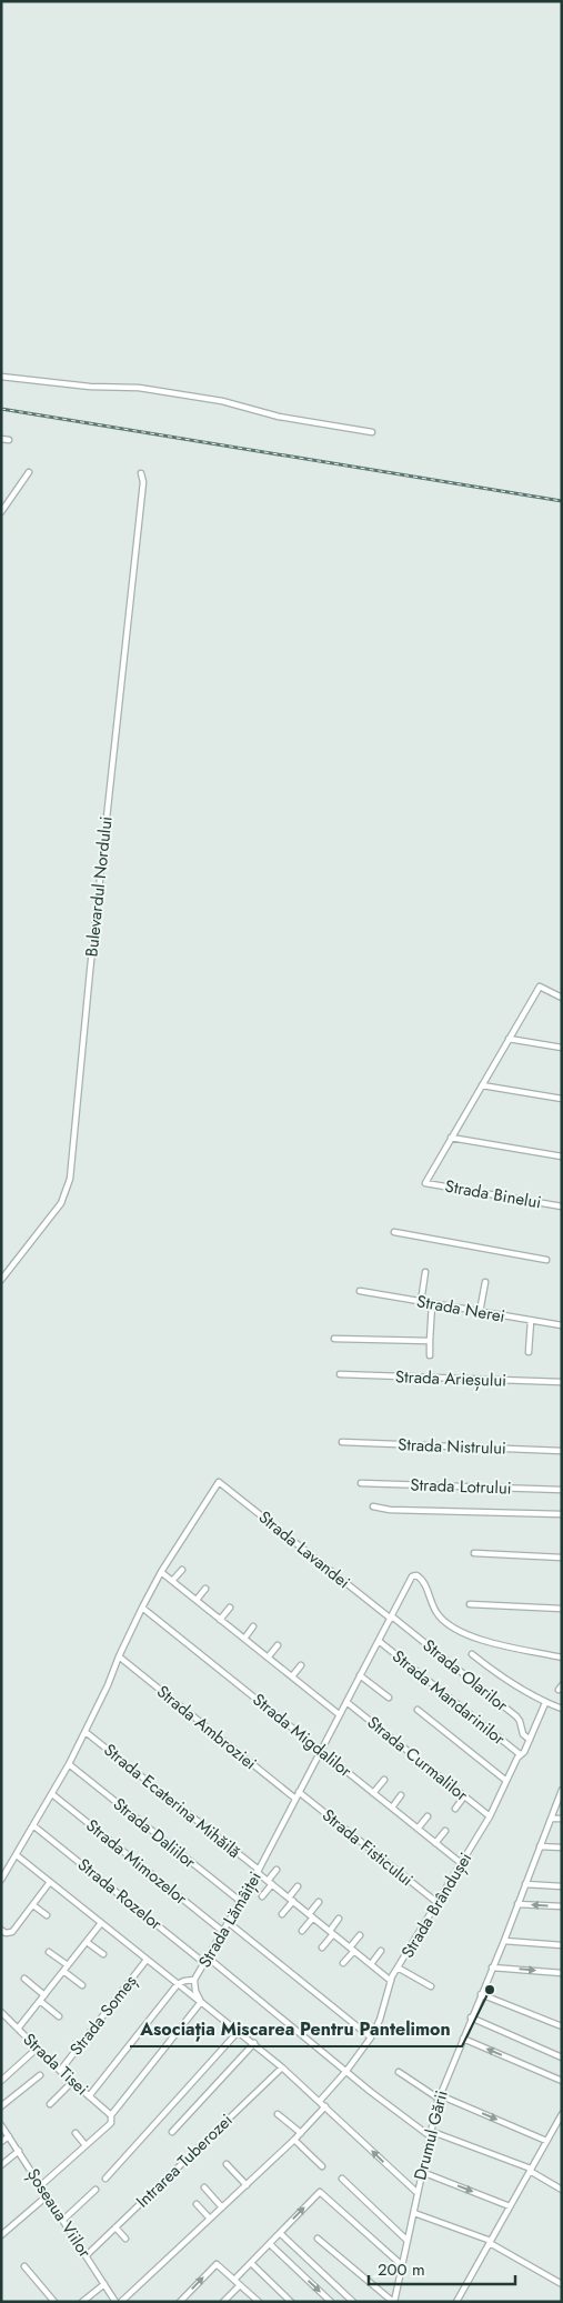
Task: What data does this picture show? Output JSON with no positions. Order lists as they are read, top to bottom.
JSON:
{
  "streets": {
    "street": [
      "Bulevardul Nordului",
      "Strada Binelui",
      "Strada Nerei",
      "Strada Arieșului",
      "Strada Nistrului",
      "Strada Lotrului",
      "Strada Lavandei",
      "Strada Olarilor",
      "Strada Mandarinilor",
      "Strada Ambroziei",
      "Strada Migdalilor",
      "Strada Curmalilor",
      "Strada Ecaterina Mihăilă",
      "Strada Daliilor",
      "Strada Fisticului",
      "Strada Mimozelor",
      "Strada Rozelor",
      "Strada Brândușei",
      "Strada Lămâiței",
      "Strada Someș",
      "Strada Tisei",
      "Drumul Gării",
      "Intrarea Tuberozei",
      "Șoseaua Viilor"
    ]
  },
  "crossings": [
    ["Strada Lavandei", "Strada Olarilor"],
    ["Strada Lavandei", "Strada Lămâiței"],
    ["Strada Olarilor", "Strada Brândușei"],
    ["Strada Olarilor", "Strada Lămâiței"],
    ["Strada Mandarinilor", "Strada Brândușei"],
    ["Strada Mandarinilor", "Strada Lămâiței"],
    ["Strada Ambroziei", "Strada Lămâiței"],
    ["Strada Migdalilor", "Strada Brândușei"],
    ["Strada Migdalilor", "Strada Lămâiței"],
    ["Strada Curmalilor", "Strada Brândușei"],
    ["Strada Curmalilor", "Strada Lămâiței"],
    ["Strada Ecaterina Mihăilă", "Strada Brândușei"],
    ["Strada Ecaterina Mihăilă", "Strada Lămâiței"],
    ["Strada Daliilor", "Strada Lămâiței"],
    ["Strada Fisticului", "Strada Brândușei"],
    ["Strada Fisticului", "Strada Lămâiței"],
    ["Strada Mimozelor", "Strada Lămâiței"],
    ["Strada Rozelor", "Strada Brândușei"],
    ["Strada Rozelor", "Strada Lămâiței"],
    ["Strada Rozelor", "Drumul Gării"],
    ["Strada Someș", "Strada Tisei"],
    ["Intrarea Tuberozei", "Șoseaua Viilor"]
  ],
  "places": ["Asociația Miscarea Pentru Pantelimon"],
  "scale_bar": "200 m"
}
